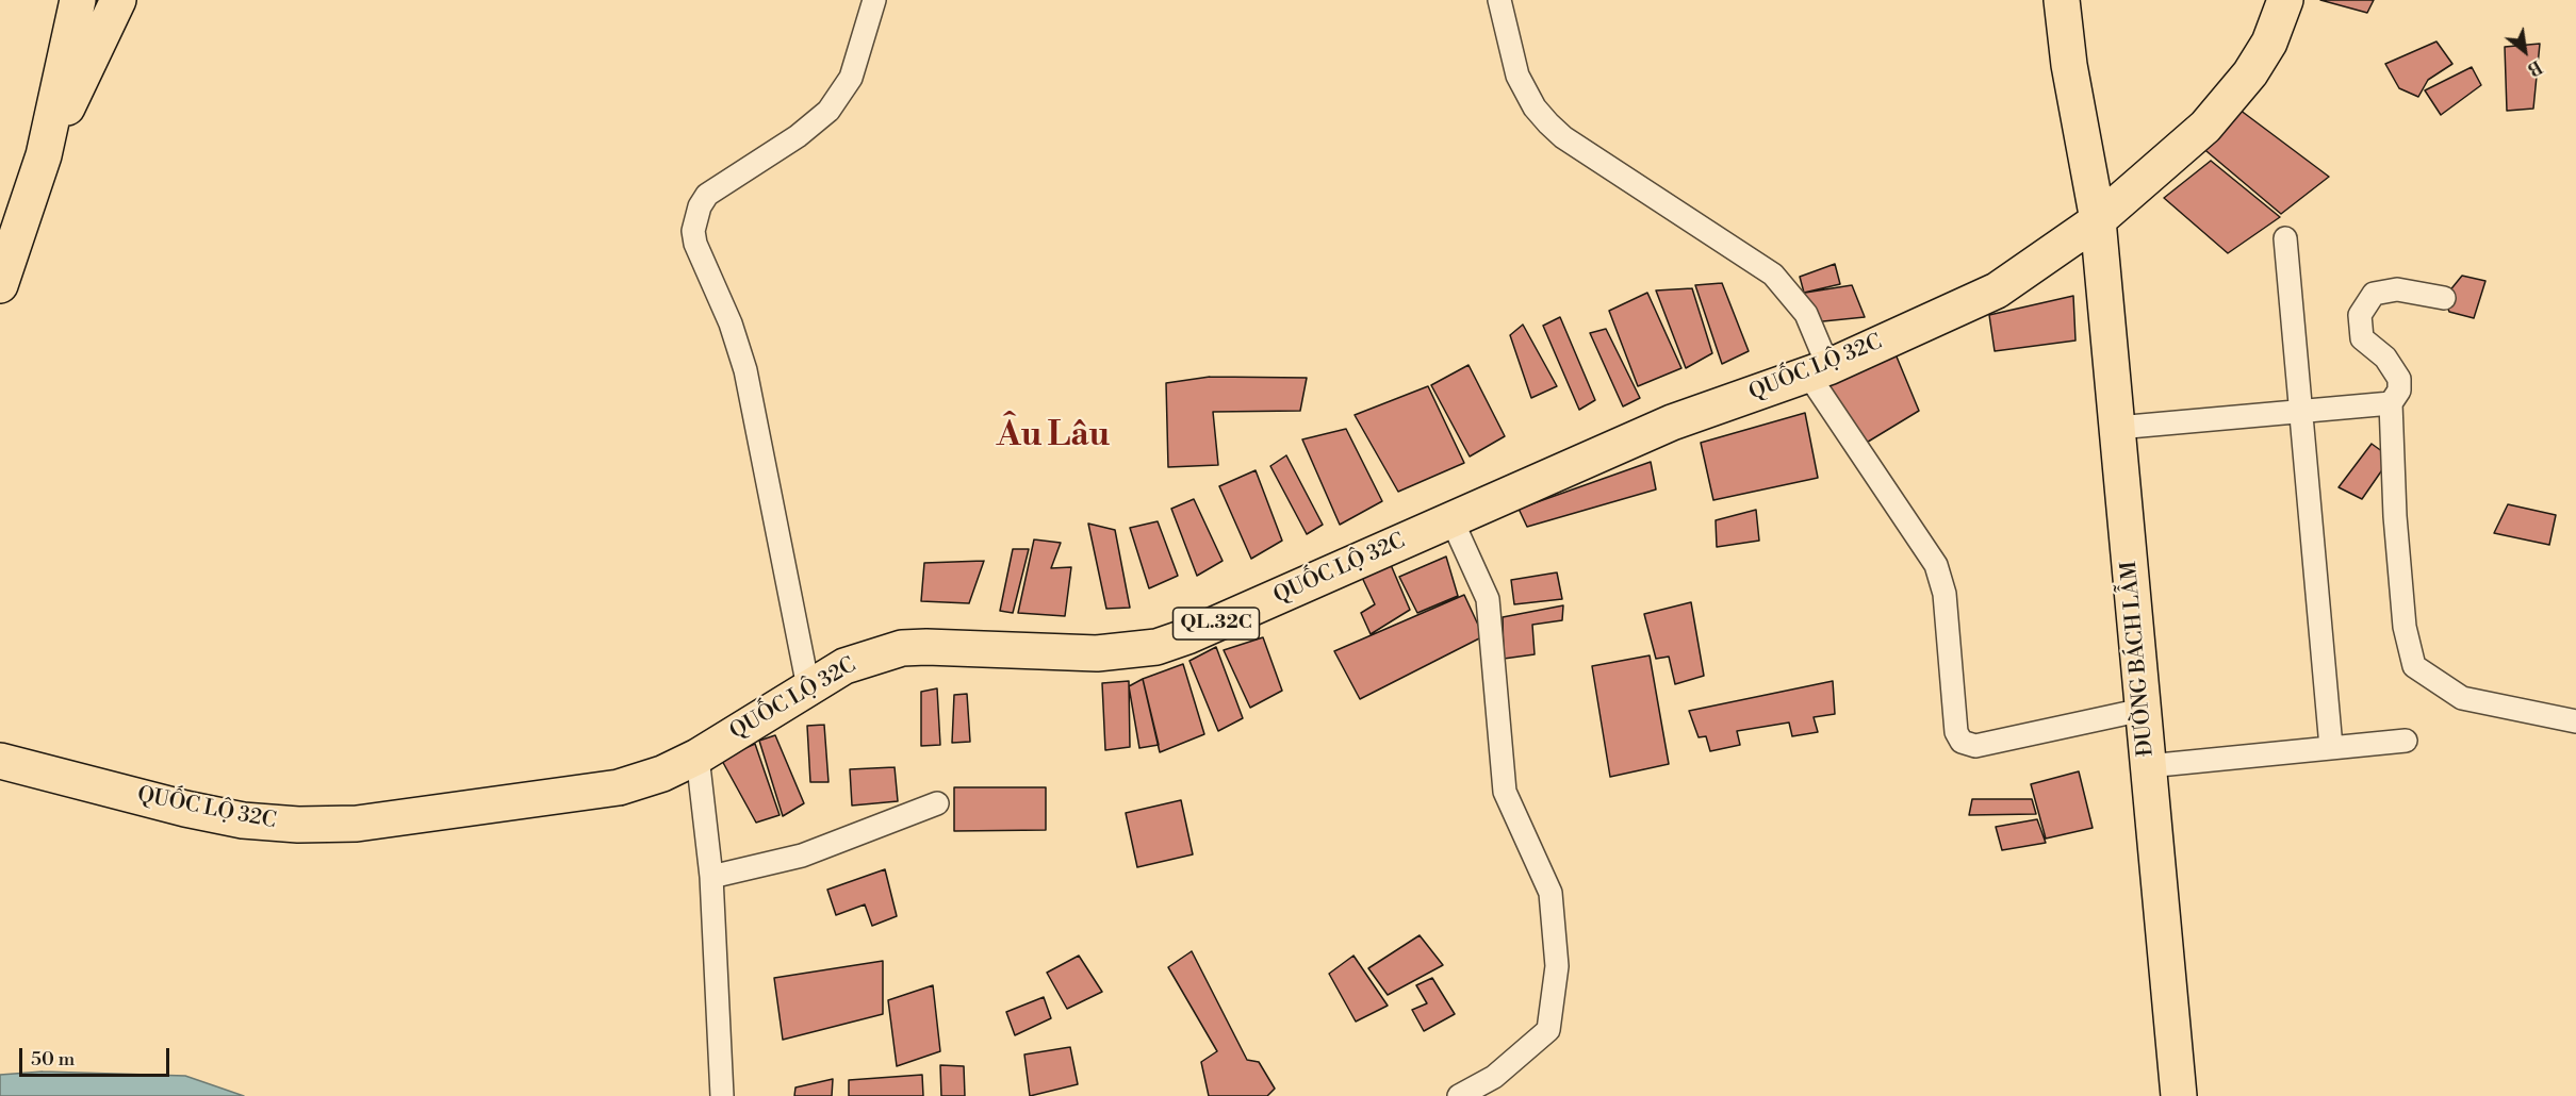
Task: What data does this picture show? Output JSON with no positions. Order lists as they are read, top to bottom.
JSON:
{
  "streets": {
    "main road": ["QUỐC LỘ 32C", "QL.32C", "ĐƯỜNG BÁCH LẪM"]
  },
  "crossings": [
    ["QUỐC LỘ 32C", "ĐƯỜNG BÁCH LẪM"]
  ],
  "districts": ["Âu Lâu"],
  "scale_bar": "50 m",
  "north": "bottom right"
}
